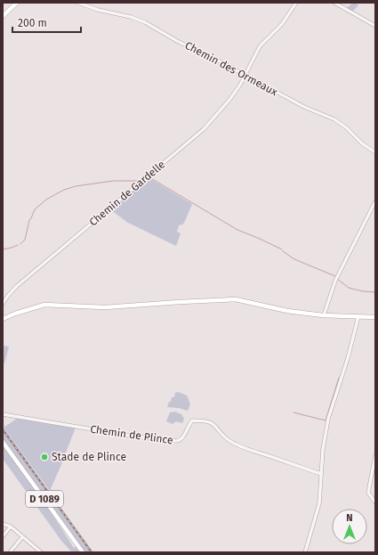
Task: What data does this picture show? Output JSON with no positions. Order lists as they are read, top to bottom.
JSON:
{
  "streets": {
    "main road": ["D 1089"],
    "street": ["Chemin des Ormeaux", "Chemin de Gardelle", "Chemin de Plince"]
  },
  "crossings": [
    ["Chemin des Ormeaux", "Chemin de Gardelle"]
  ],
  "places": ["Stade de Plince"],
  "scale_bar": "200 m",
  "north": "top"
}
